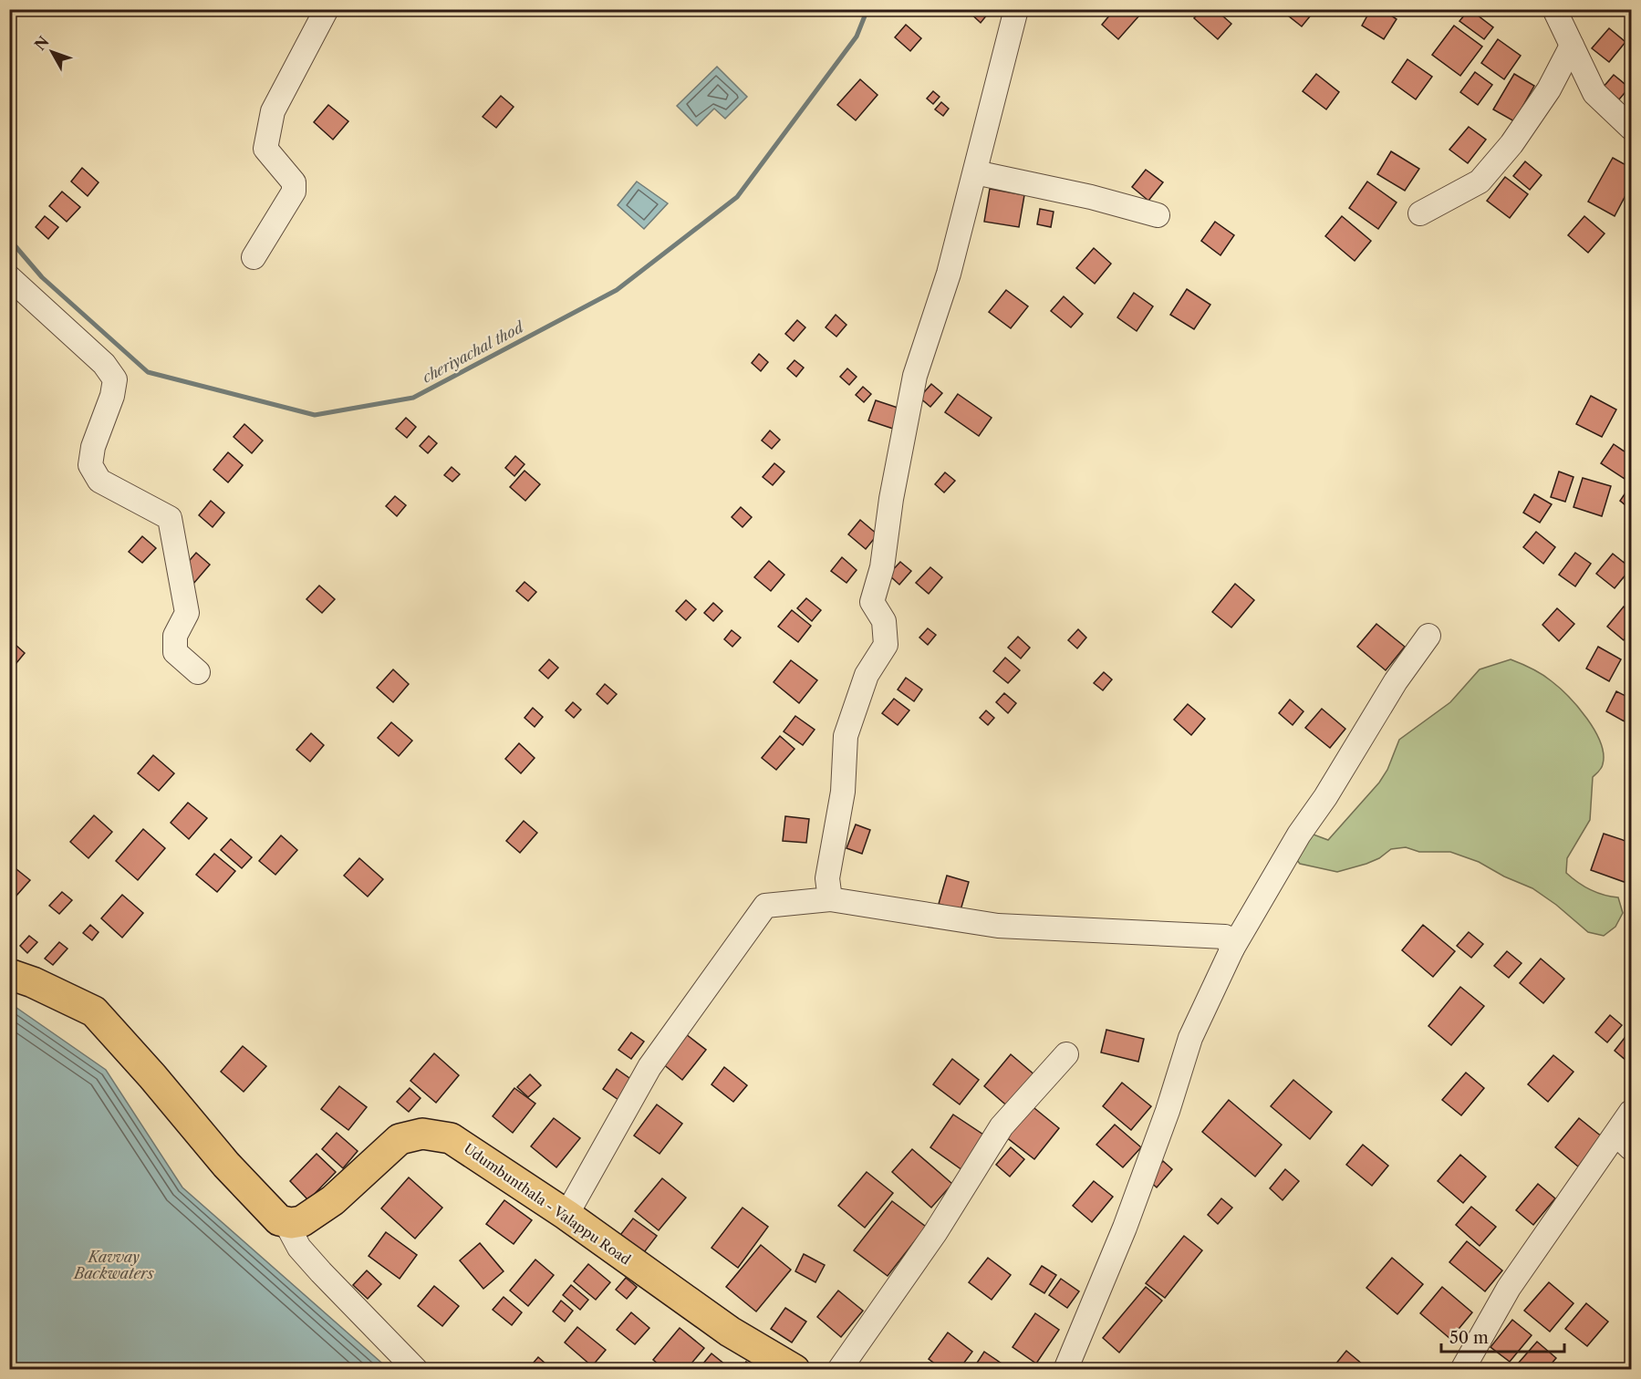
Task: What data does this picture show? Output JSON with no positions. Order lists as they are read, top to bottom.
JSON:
{
  "streets": {
    "main road": ["Udumbunthala - Valappu Road"]
  },
  "water": ["cheriyachal thod", "Kavvay Backwaters"],
  "scale_bar": "50 m",
  "north": "top left"
}
